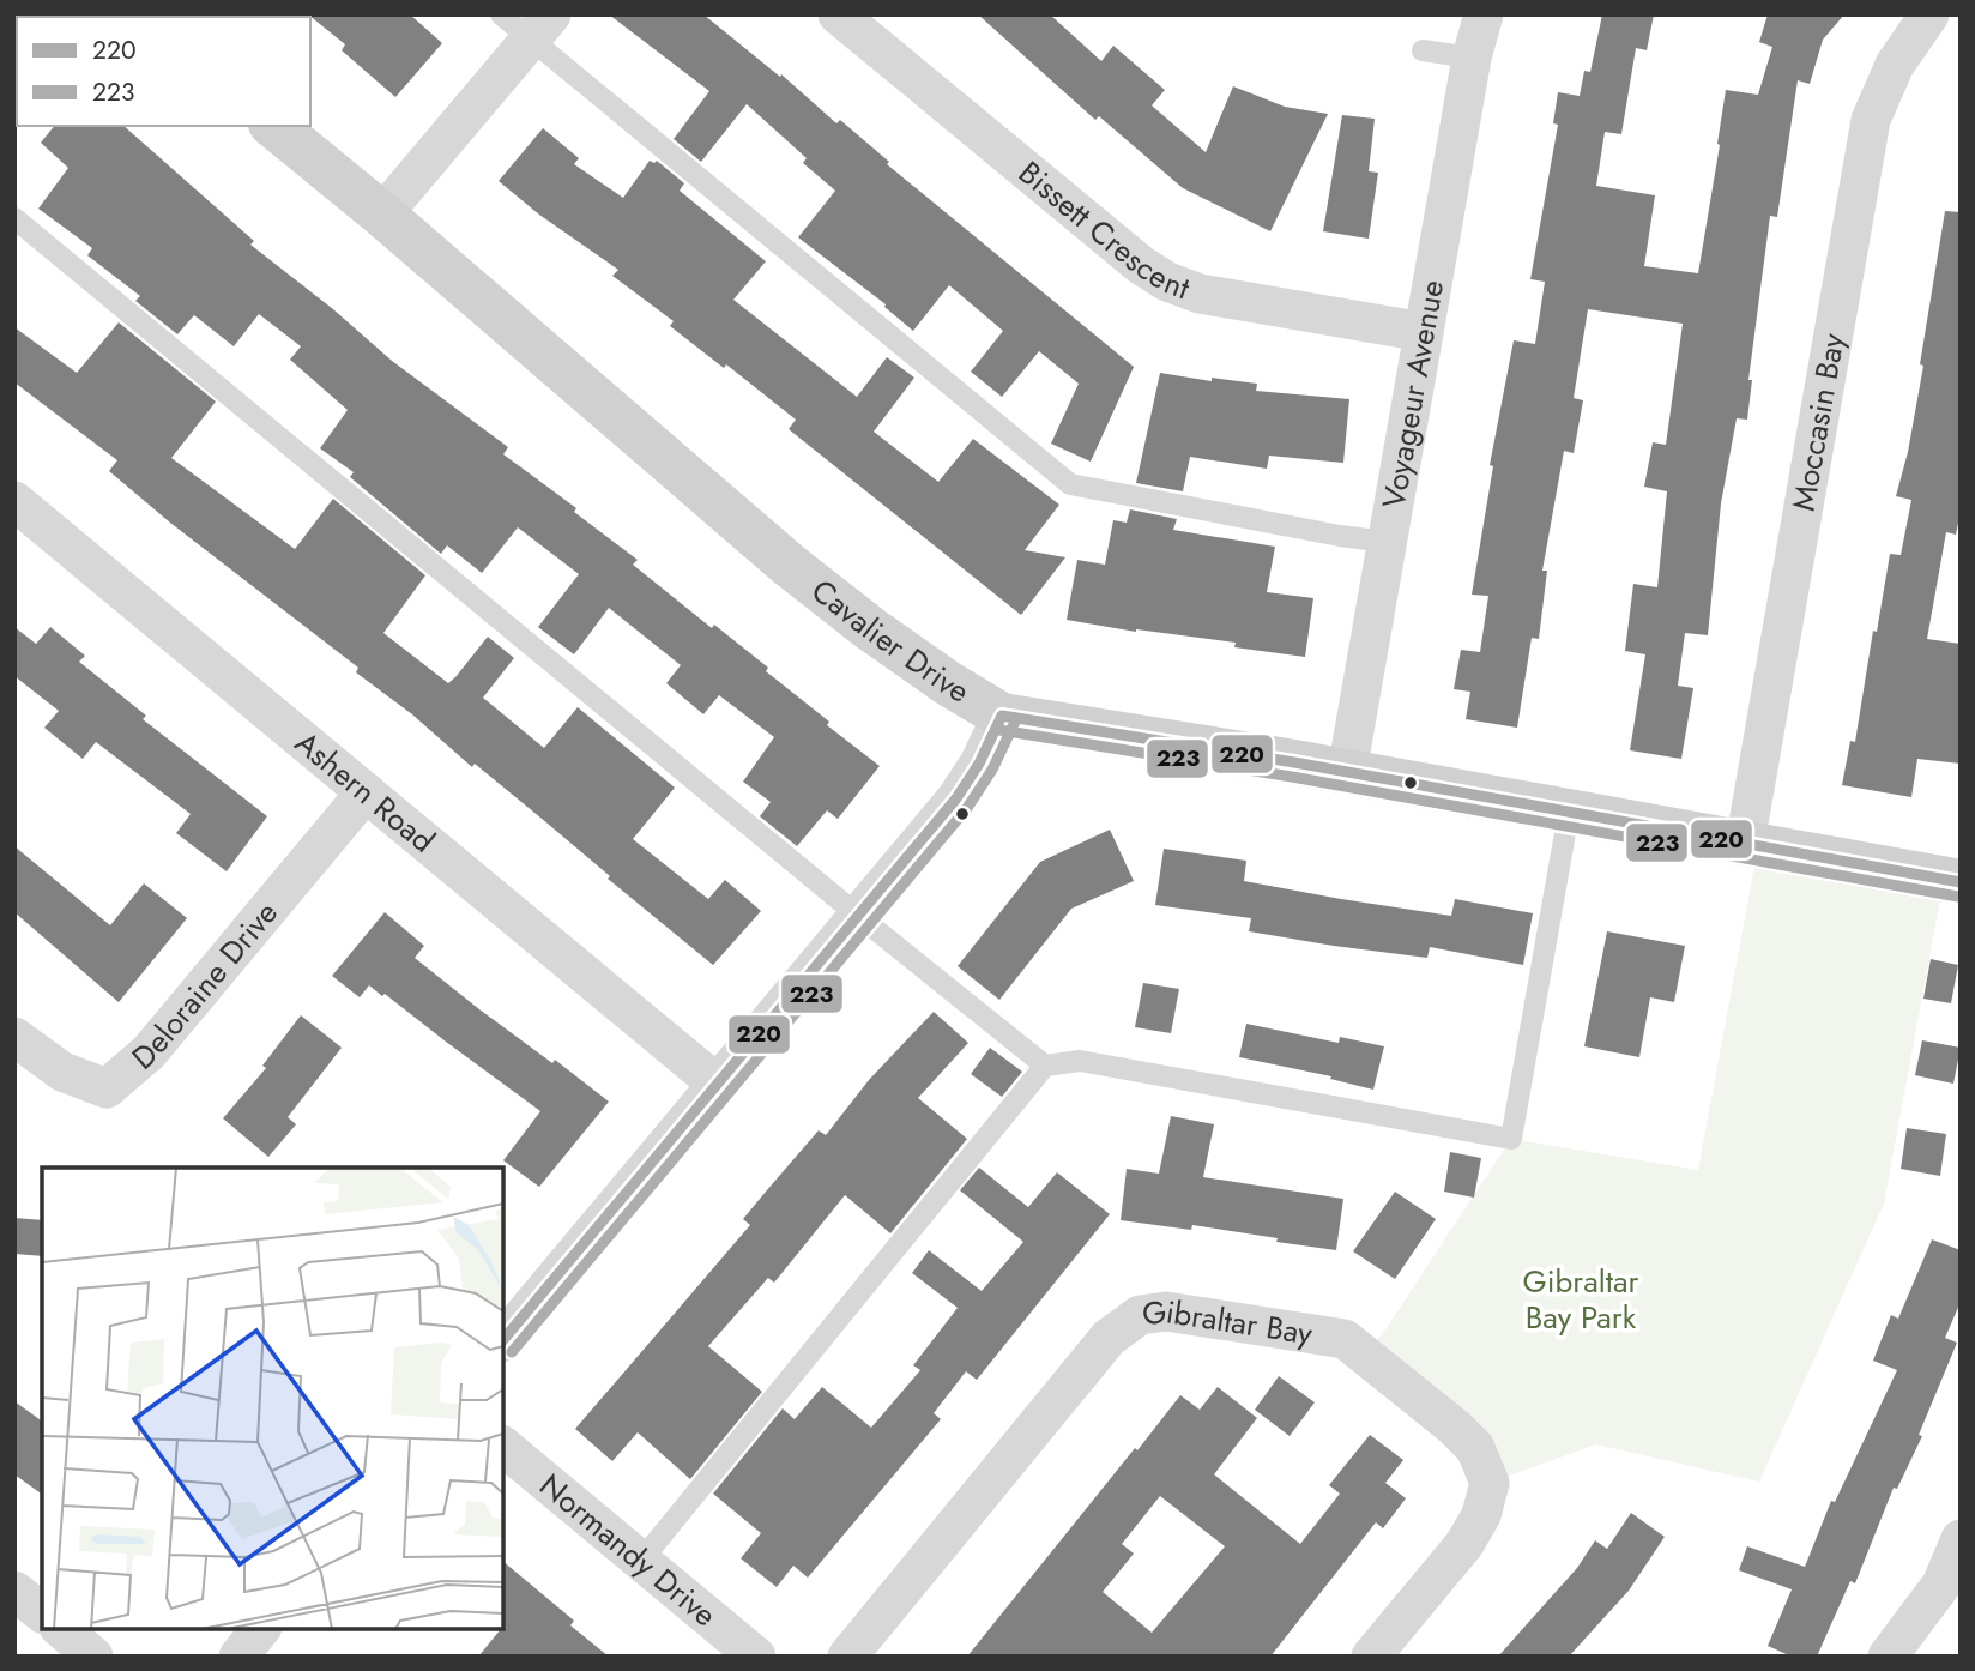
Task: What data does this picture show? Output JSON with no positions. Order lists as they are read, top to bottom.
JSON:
{
  "streets": {
    "street": [
      "Bissett Crescent",
      "Voyageur Avenue",
      "Moccasin Bay",
      "Cavalier Drive",
      "Ashern Road",
      "Deloraine Drive",
      "Gibraltar Bay",
      "Normandy Drive"
    ]
  },
  "crossings": [
    ["Bissett Crescent", "Voyageur Avenue"],
    ["Voyageur Avenue", "Cavalier Drive"],
    ["Moccasin Bay", "Cavalier Drive"],
    ["Ashern Road", "Deloraine Drive"]
  ],
  "parks": ["Gibraltar Bay Park"],
  "lines": ["transit line 220", "transit line 223"],
  "legend": ["220", "223"]
}
